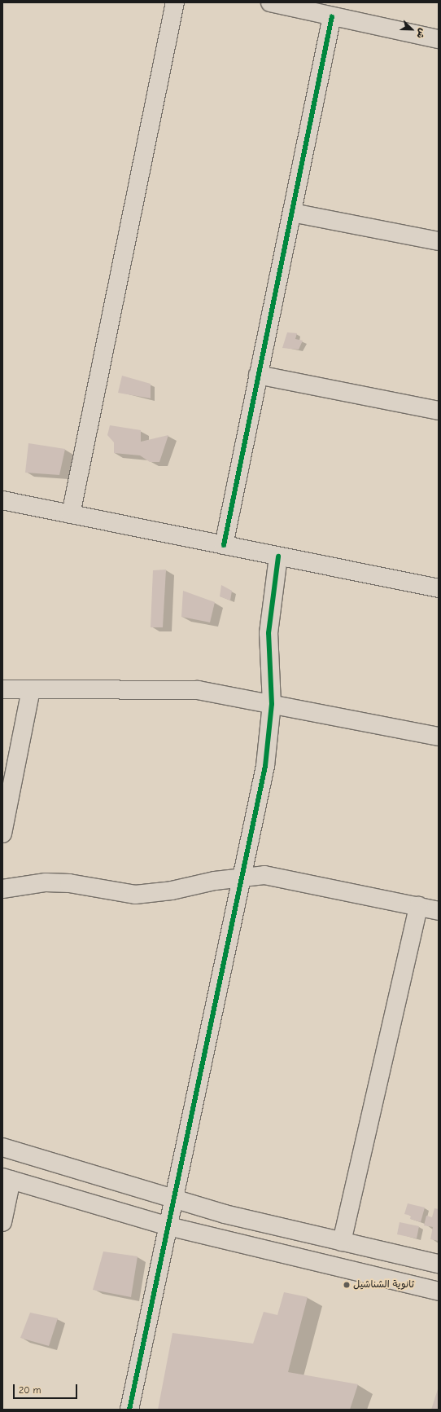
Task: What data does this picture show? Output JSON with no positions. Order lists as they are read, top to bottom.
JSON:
{
  "places": ["ثانوية الشناشيل"],
  "scale_bar": "20 m",
  "north": "bottom right"
}
